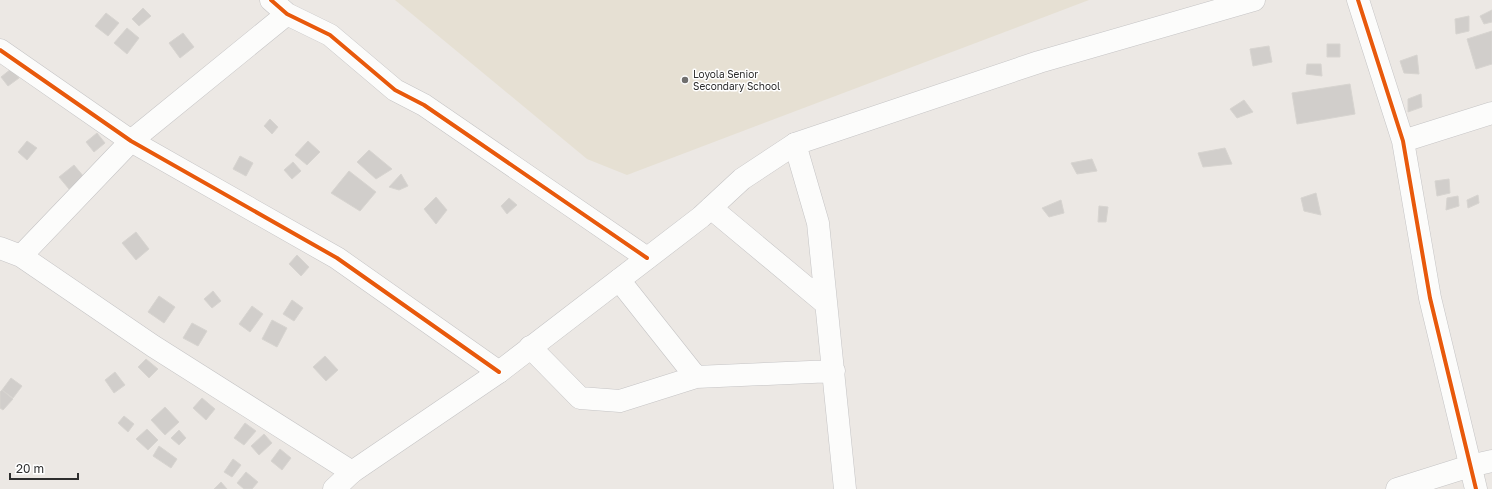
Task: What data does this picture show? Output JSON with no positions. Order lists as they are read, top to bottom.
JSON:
{
  "places": ["Loyola Senior Secondary School"],
  "scale_bar": "20 m"
}
